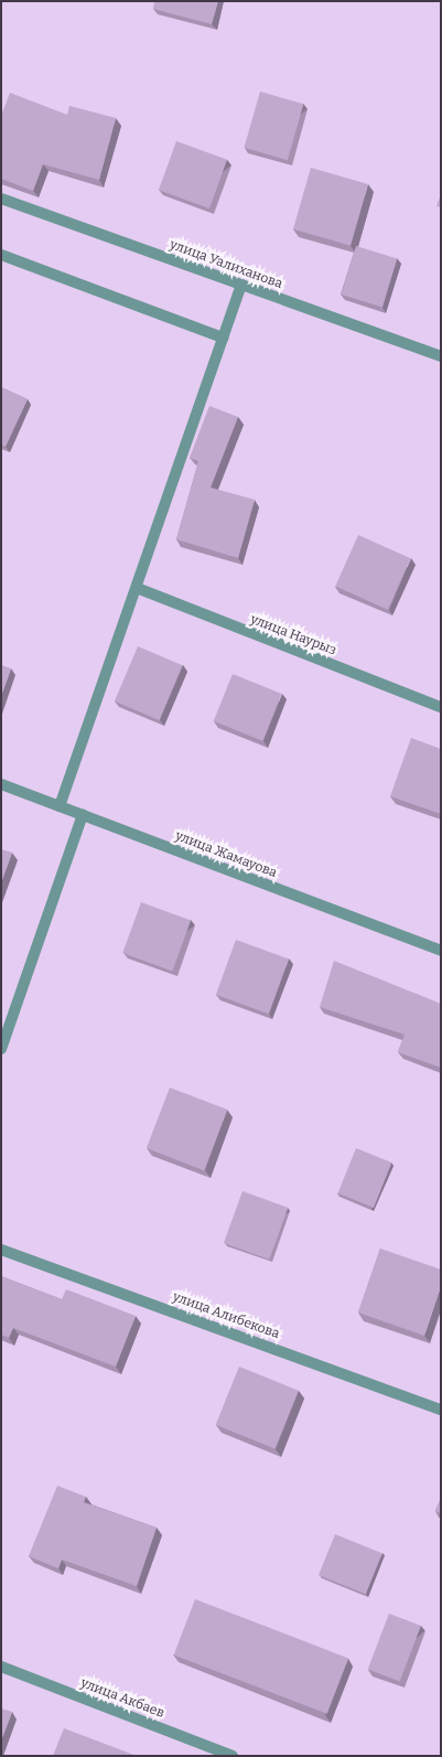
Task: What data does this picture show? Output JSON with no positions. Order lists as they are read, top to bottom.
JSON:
{
  "streets": {
    "street": [
      "улица Уалиханова",
      "улица Наурыз",
      "улица Жамауова",
      "улица Алибекова",
      "улица Акбаев"
    ]
  }
}
